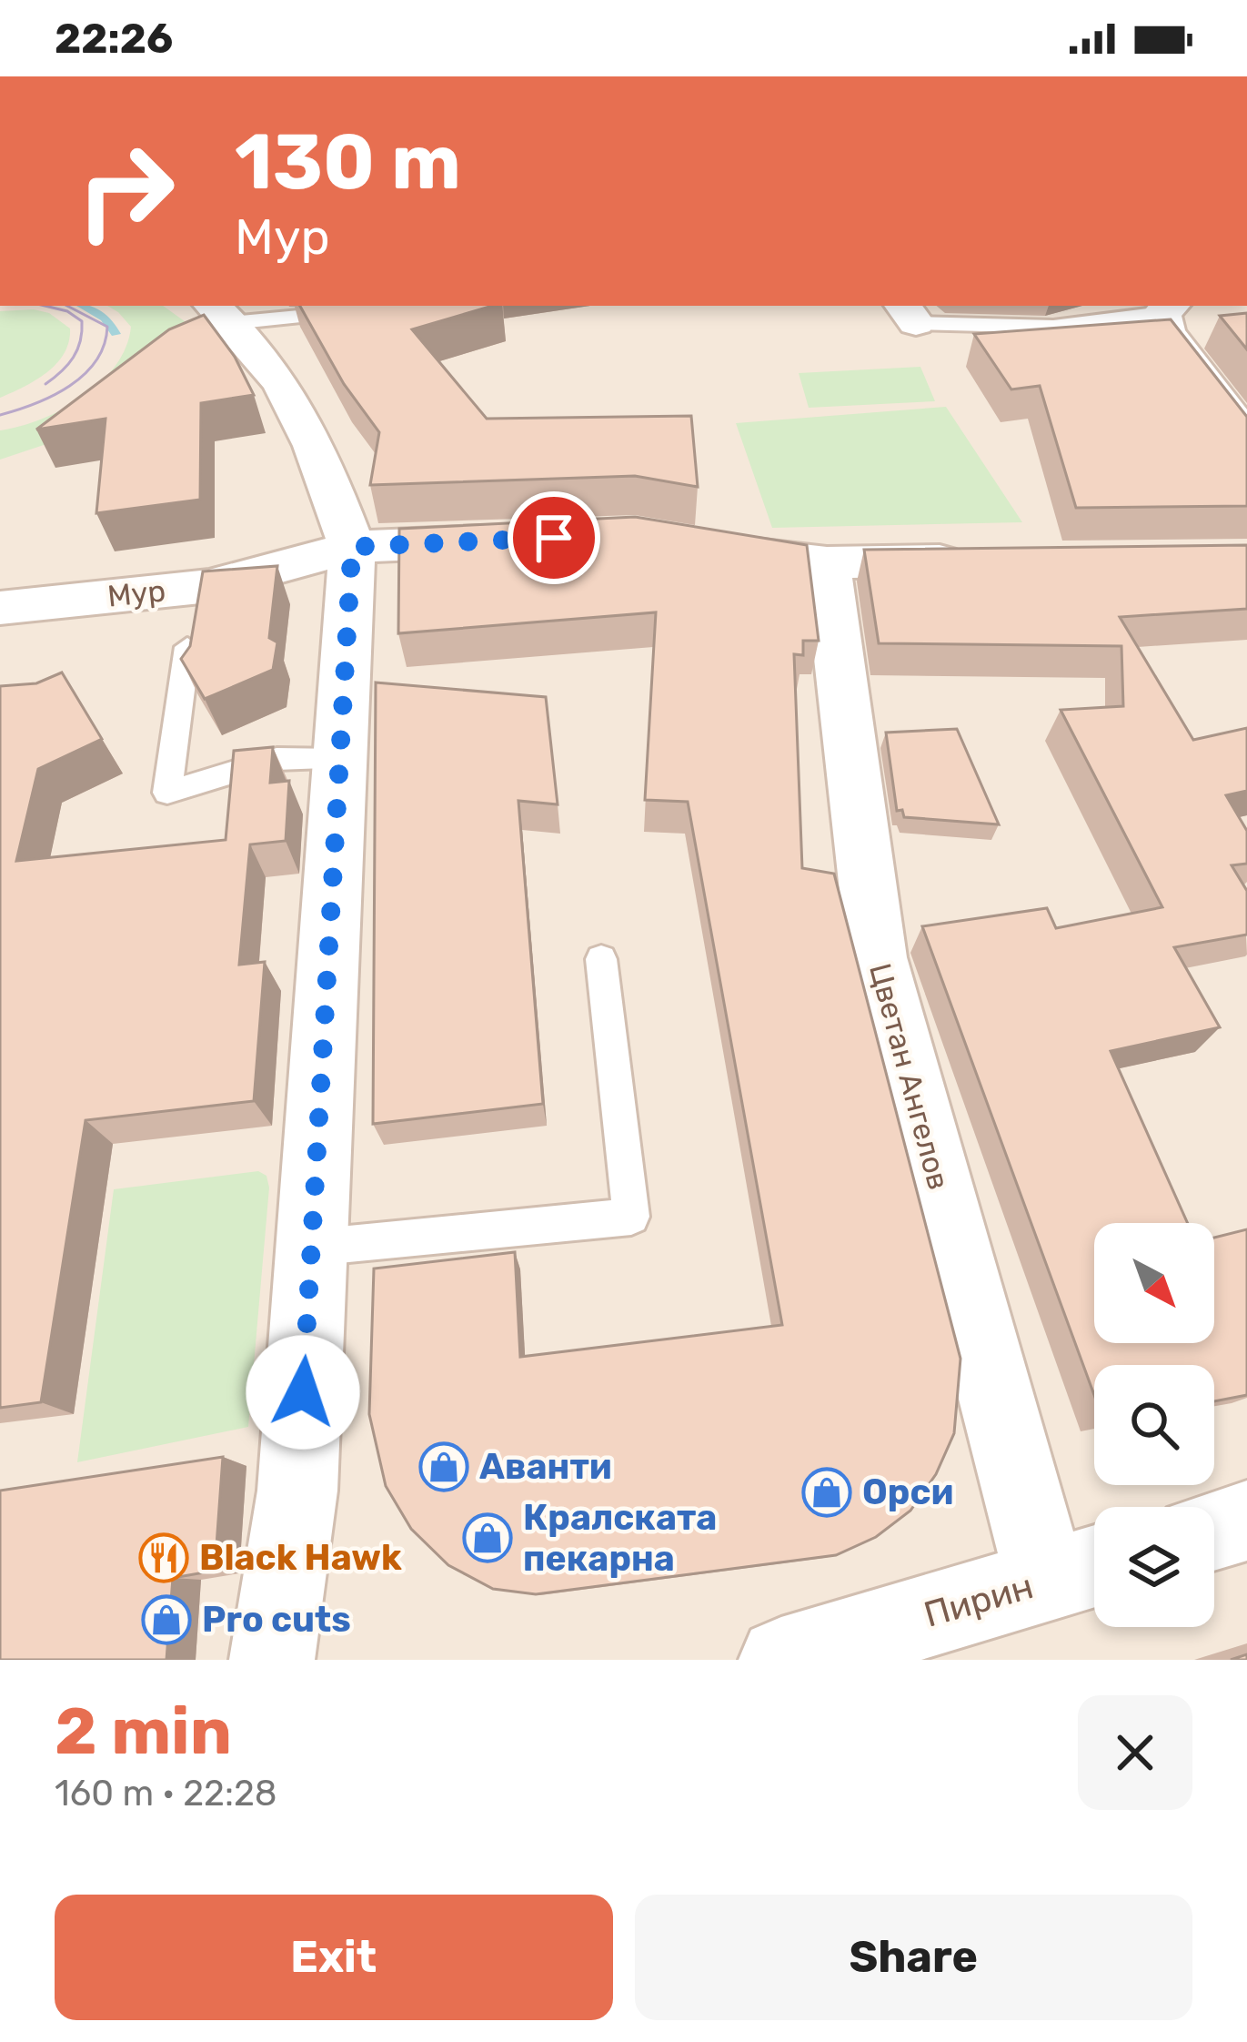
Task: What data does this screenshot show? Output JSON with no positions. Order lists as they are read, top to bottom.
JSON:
{
  "streets": {
    "street": ["Мур", "Цветан Ангелов", "Пирин"]
  },
  "crossings": [
    ["Цветан Ангелов", "Пирин"]
  ],
  "places": {
    "shop": [
      "Аванти",
      "Орси",
      "Кралската пекарна",
      "Pro cuts"
    ],
    "restaurant": ["Black Hawk"]
  },
  "north": "bottom right",
  "page": {
    "status": "22:26",
    "turn": ["130 m", "Мур"],
    "heading": ["2 min", "160 m · 22:28"],
    "buttons": ["Exit", "Share"]
  }
}
